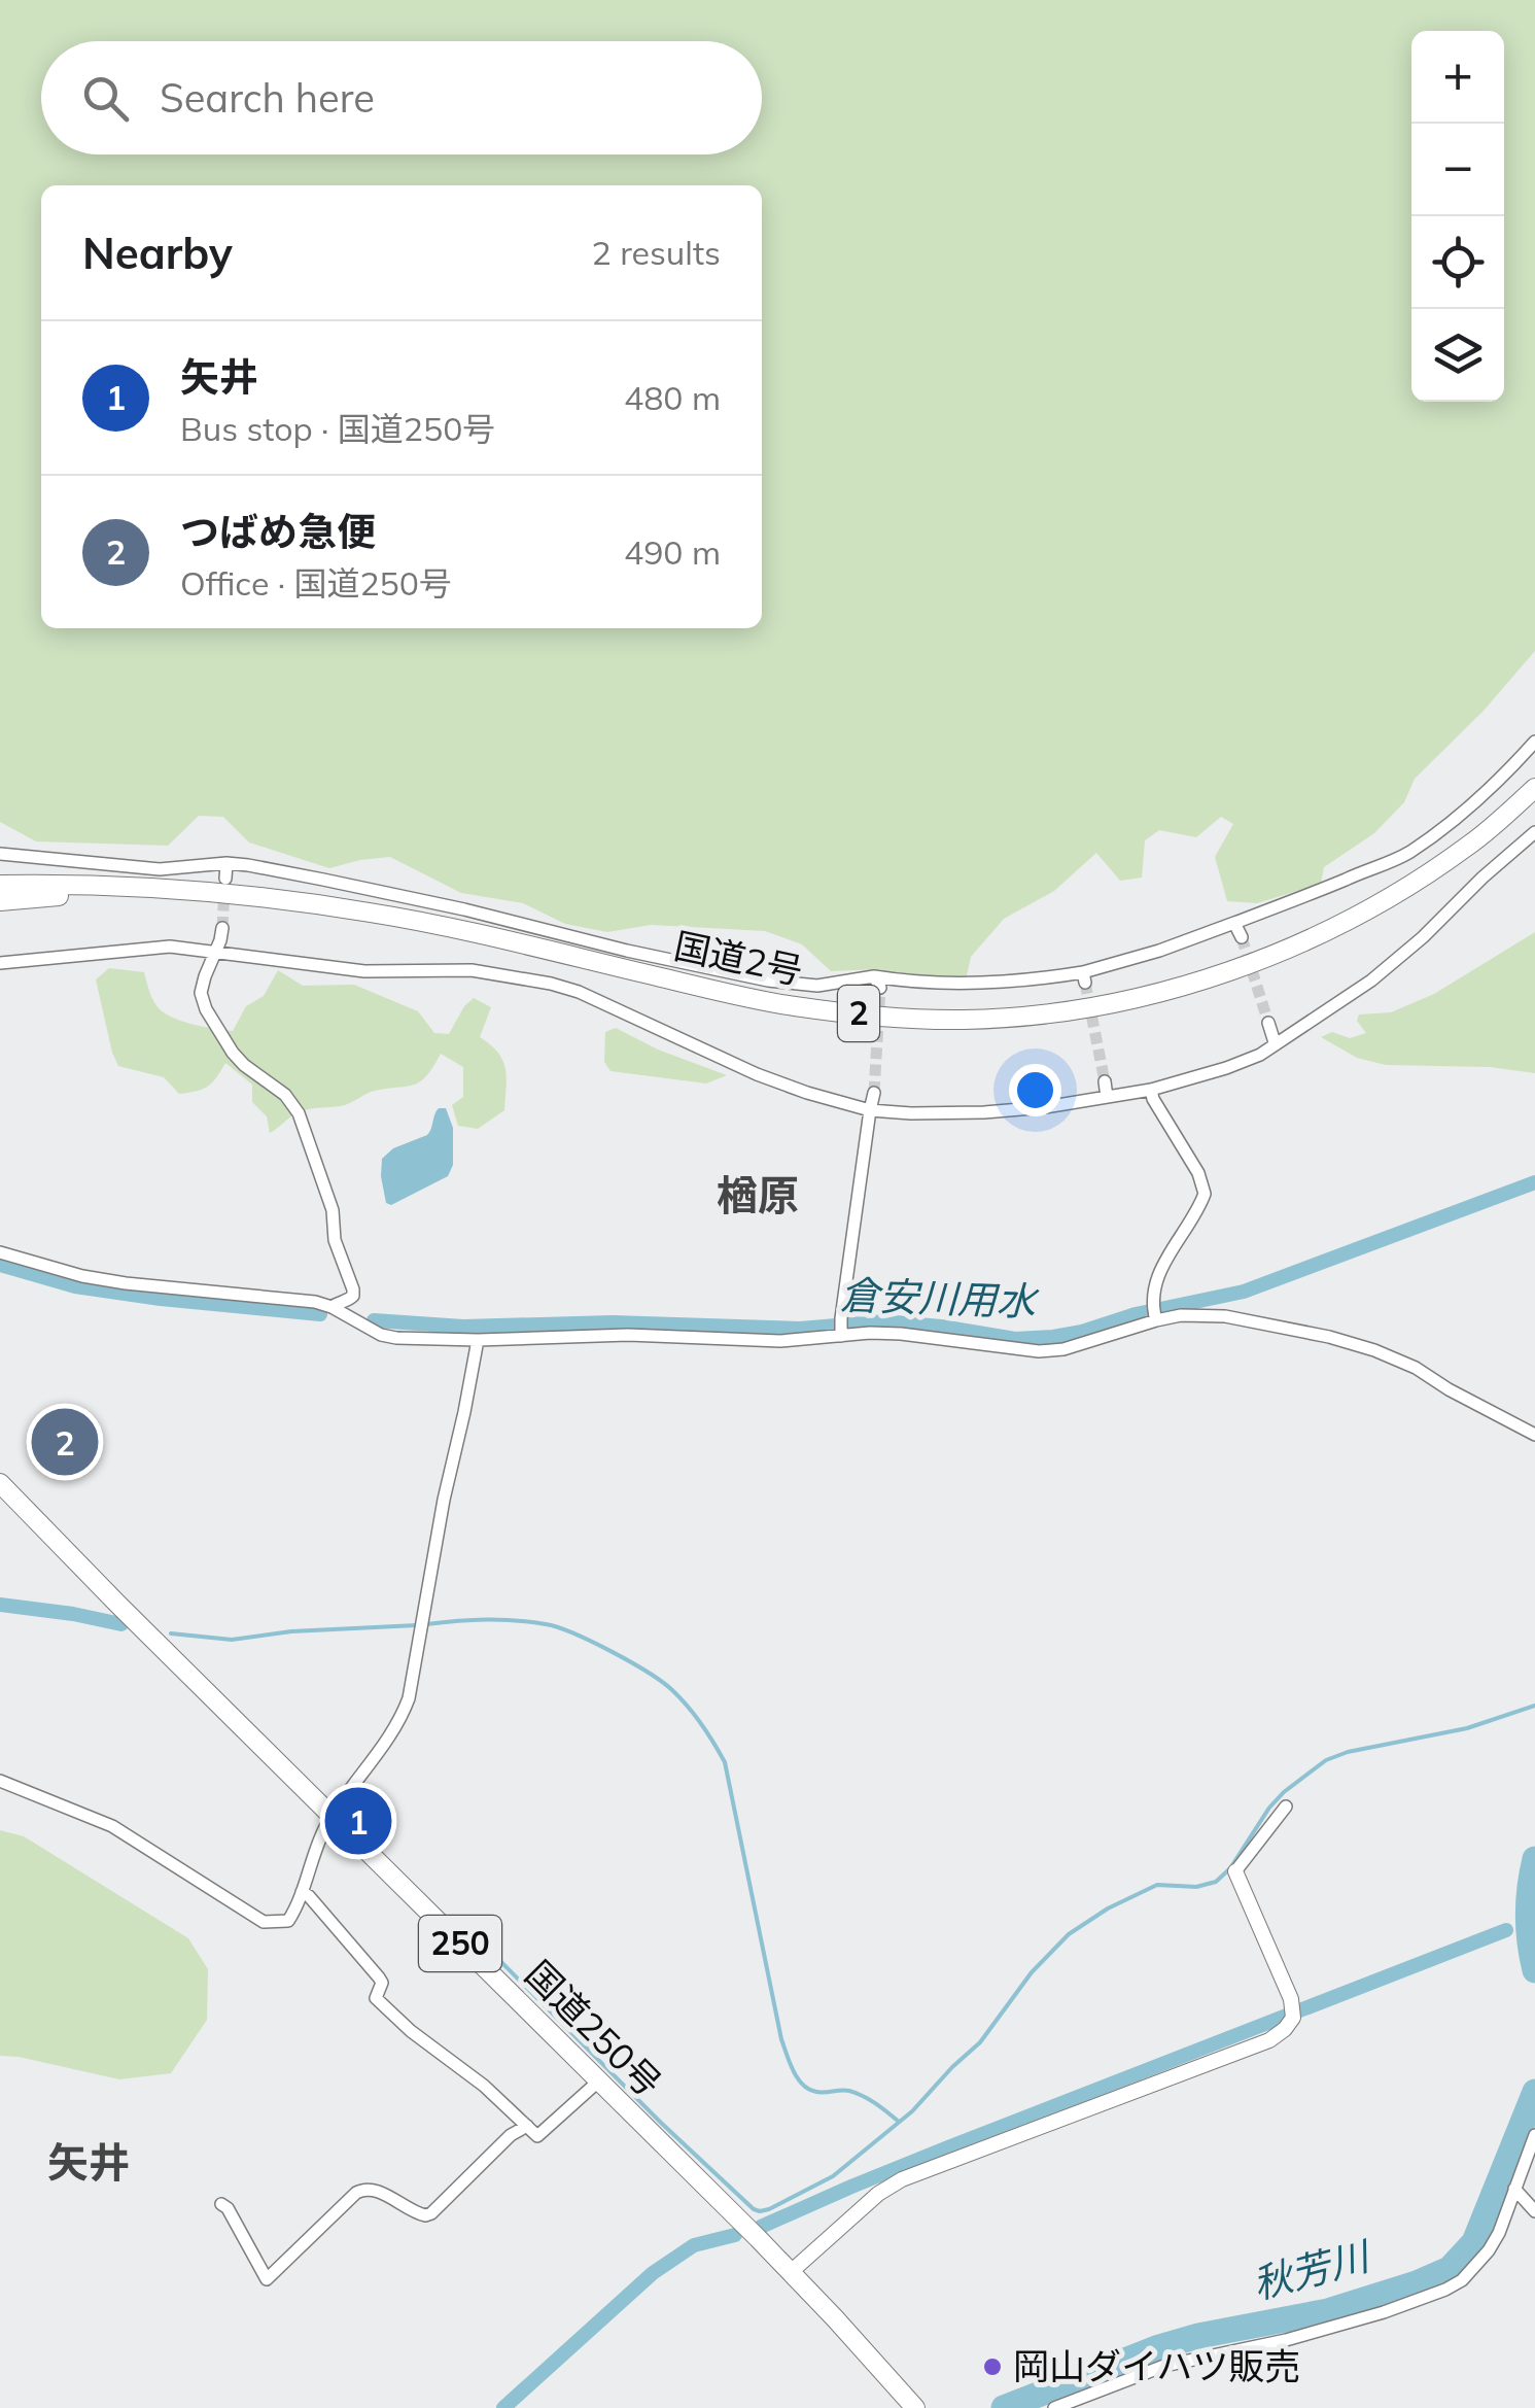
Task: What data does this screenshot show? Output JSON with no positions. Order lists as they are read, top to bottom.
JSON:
{
  "streets": {
    "highway": [
      "国道2号",
      "2",
      "250",
      "国道250号"
    ]
  },
  "districts": ["楢原", "矢井"],
  "water": ["倉安川用水", "秋芳川"],
  "places": ["岡山ダイハツ販売"],
  "page": {
    "map_buttons": ["+", "−"],
    "search": "Search here",
    "heading": ["Nearby", "2 results"],
    "list": [
      {
        "mark": "1",
        "name": "矢井",
        "note": "Bus stop · 国道250号",
        "value": "480 m"
      },
      {
        "mark": "2",
        "name": "つばめ急便",
        "note": "Office · 国道250号",
        "value": "490 m"
      }
    ],
    "pins": ["2", "1"]
  }
}
